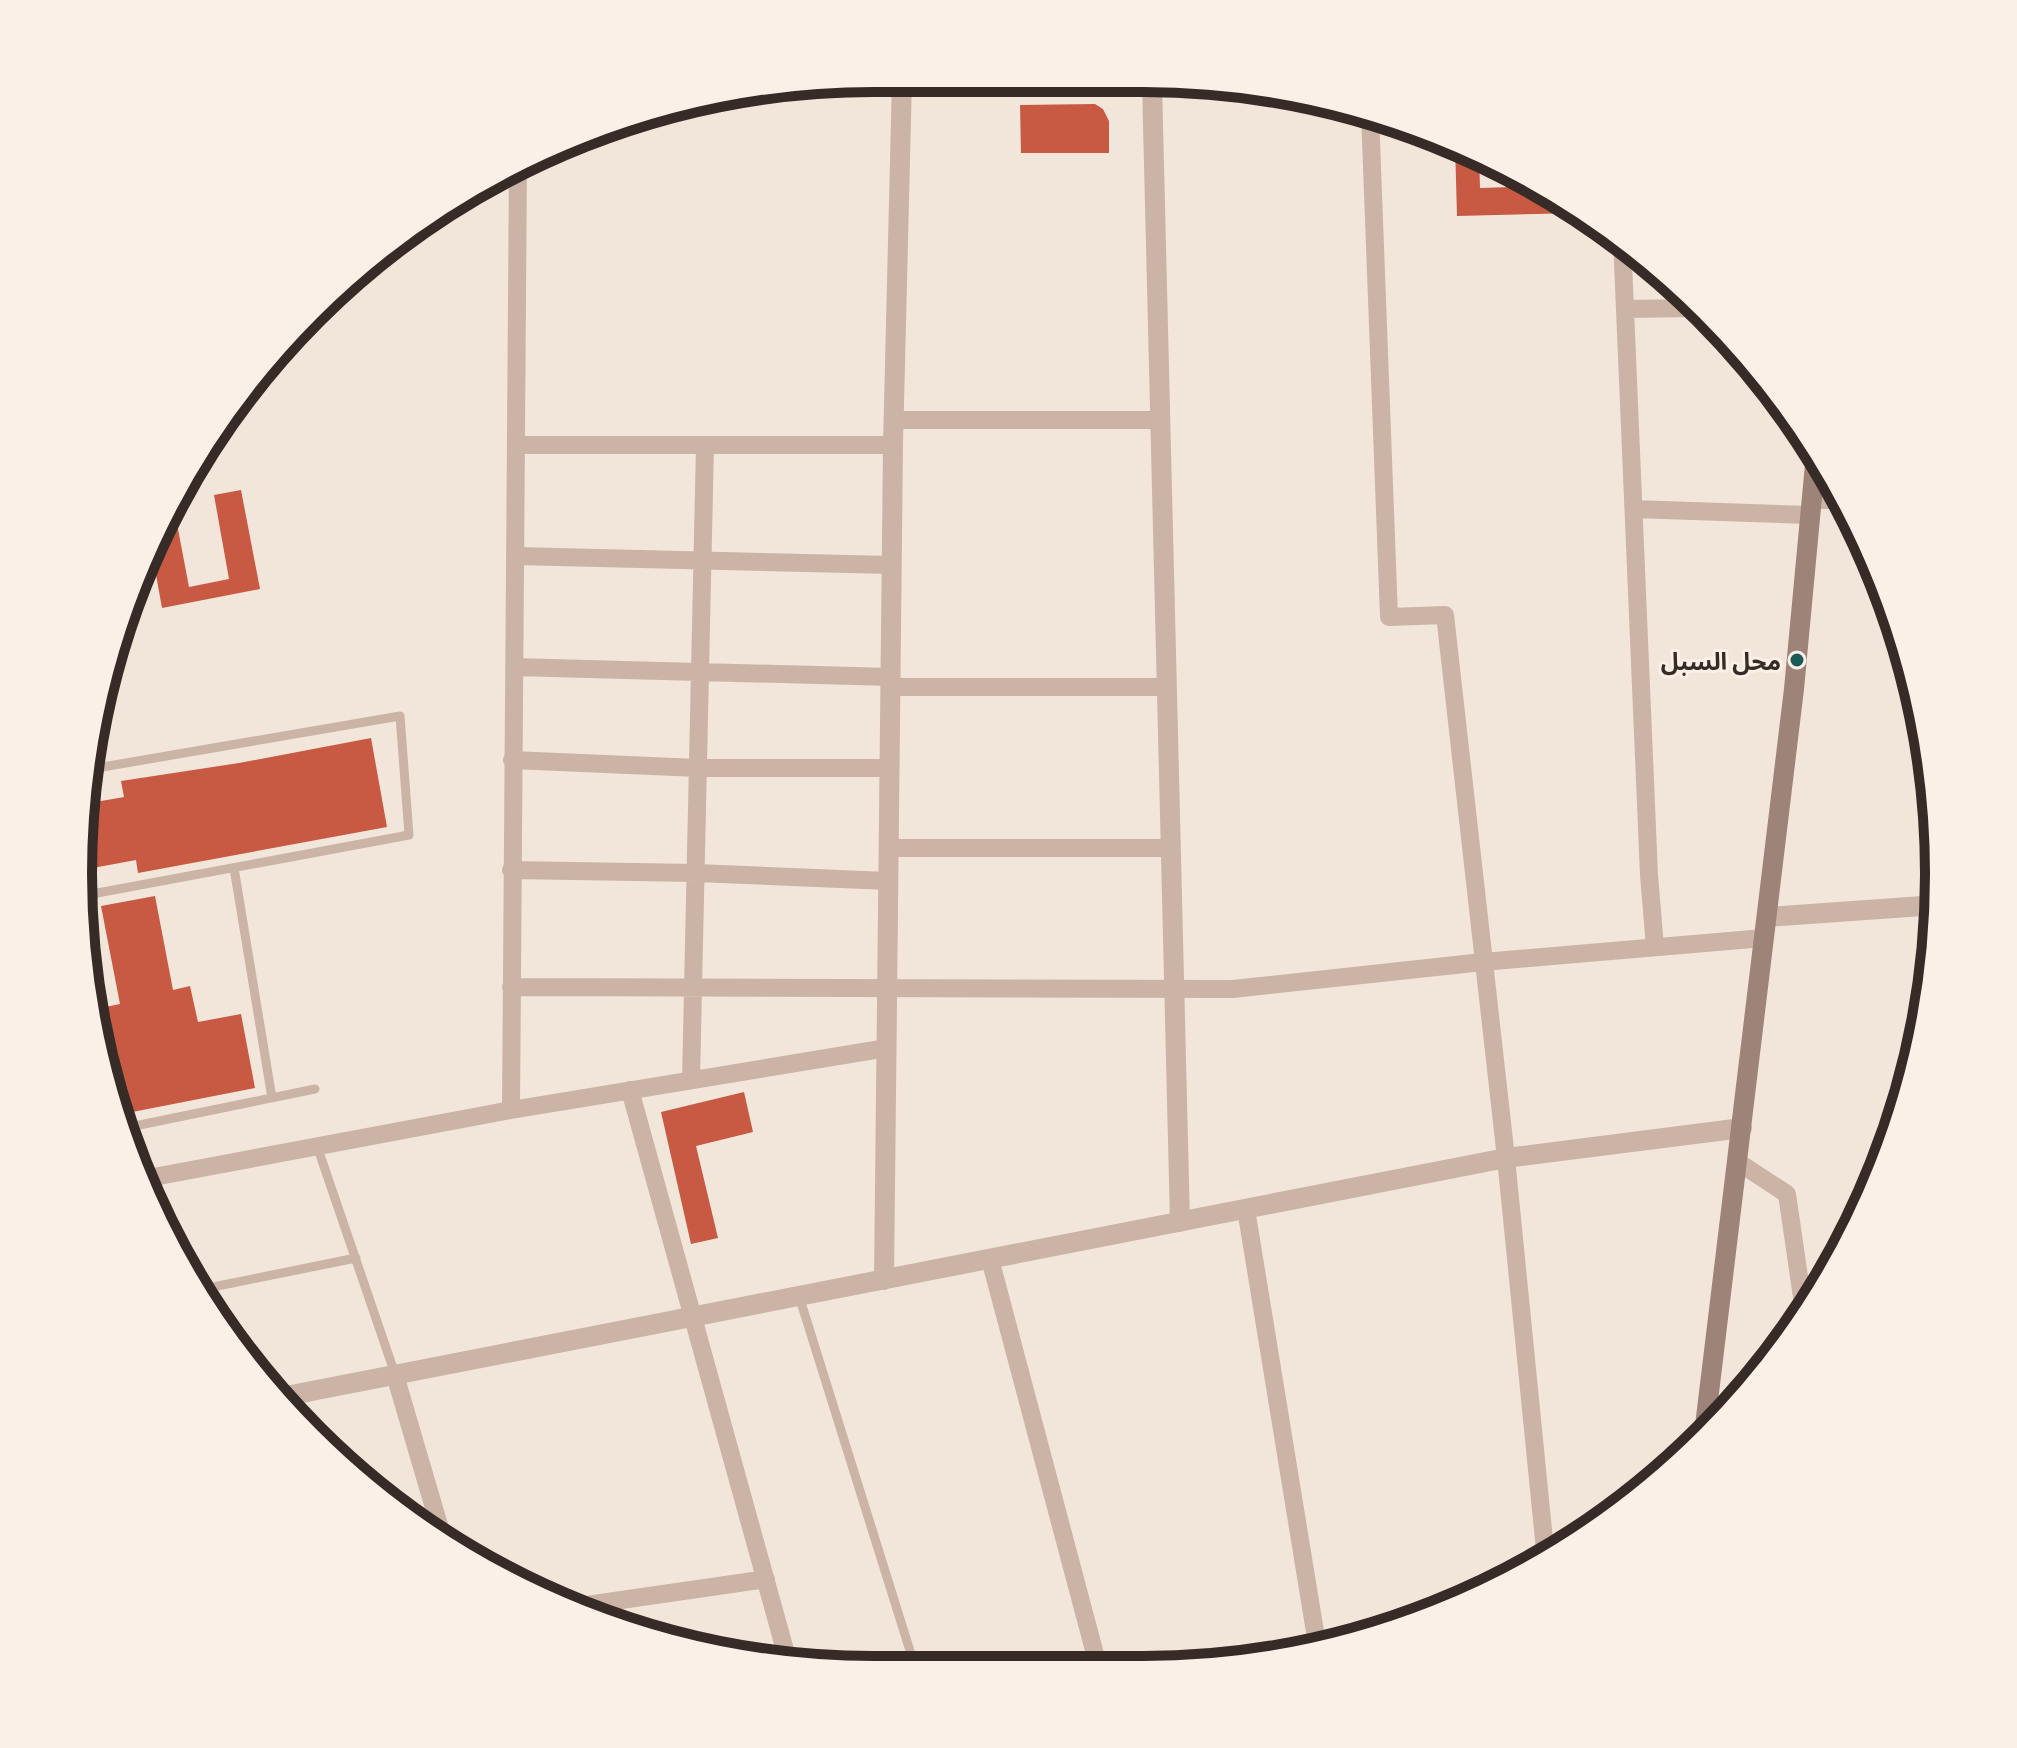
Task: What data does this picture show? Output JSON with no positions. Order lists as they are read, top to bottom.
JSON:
{
  "places": ["محل السبل"]
}
